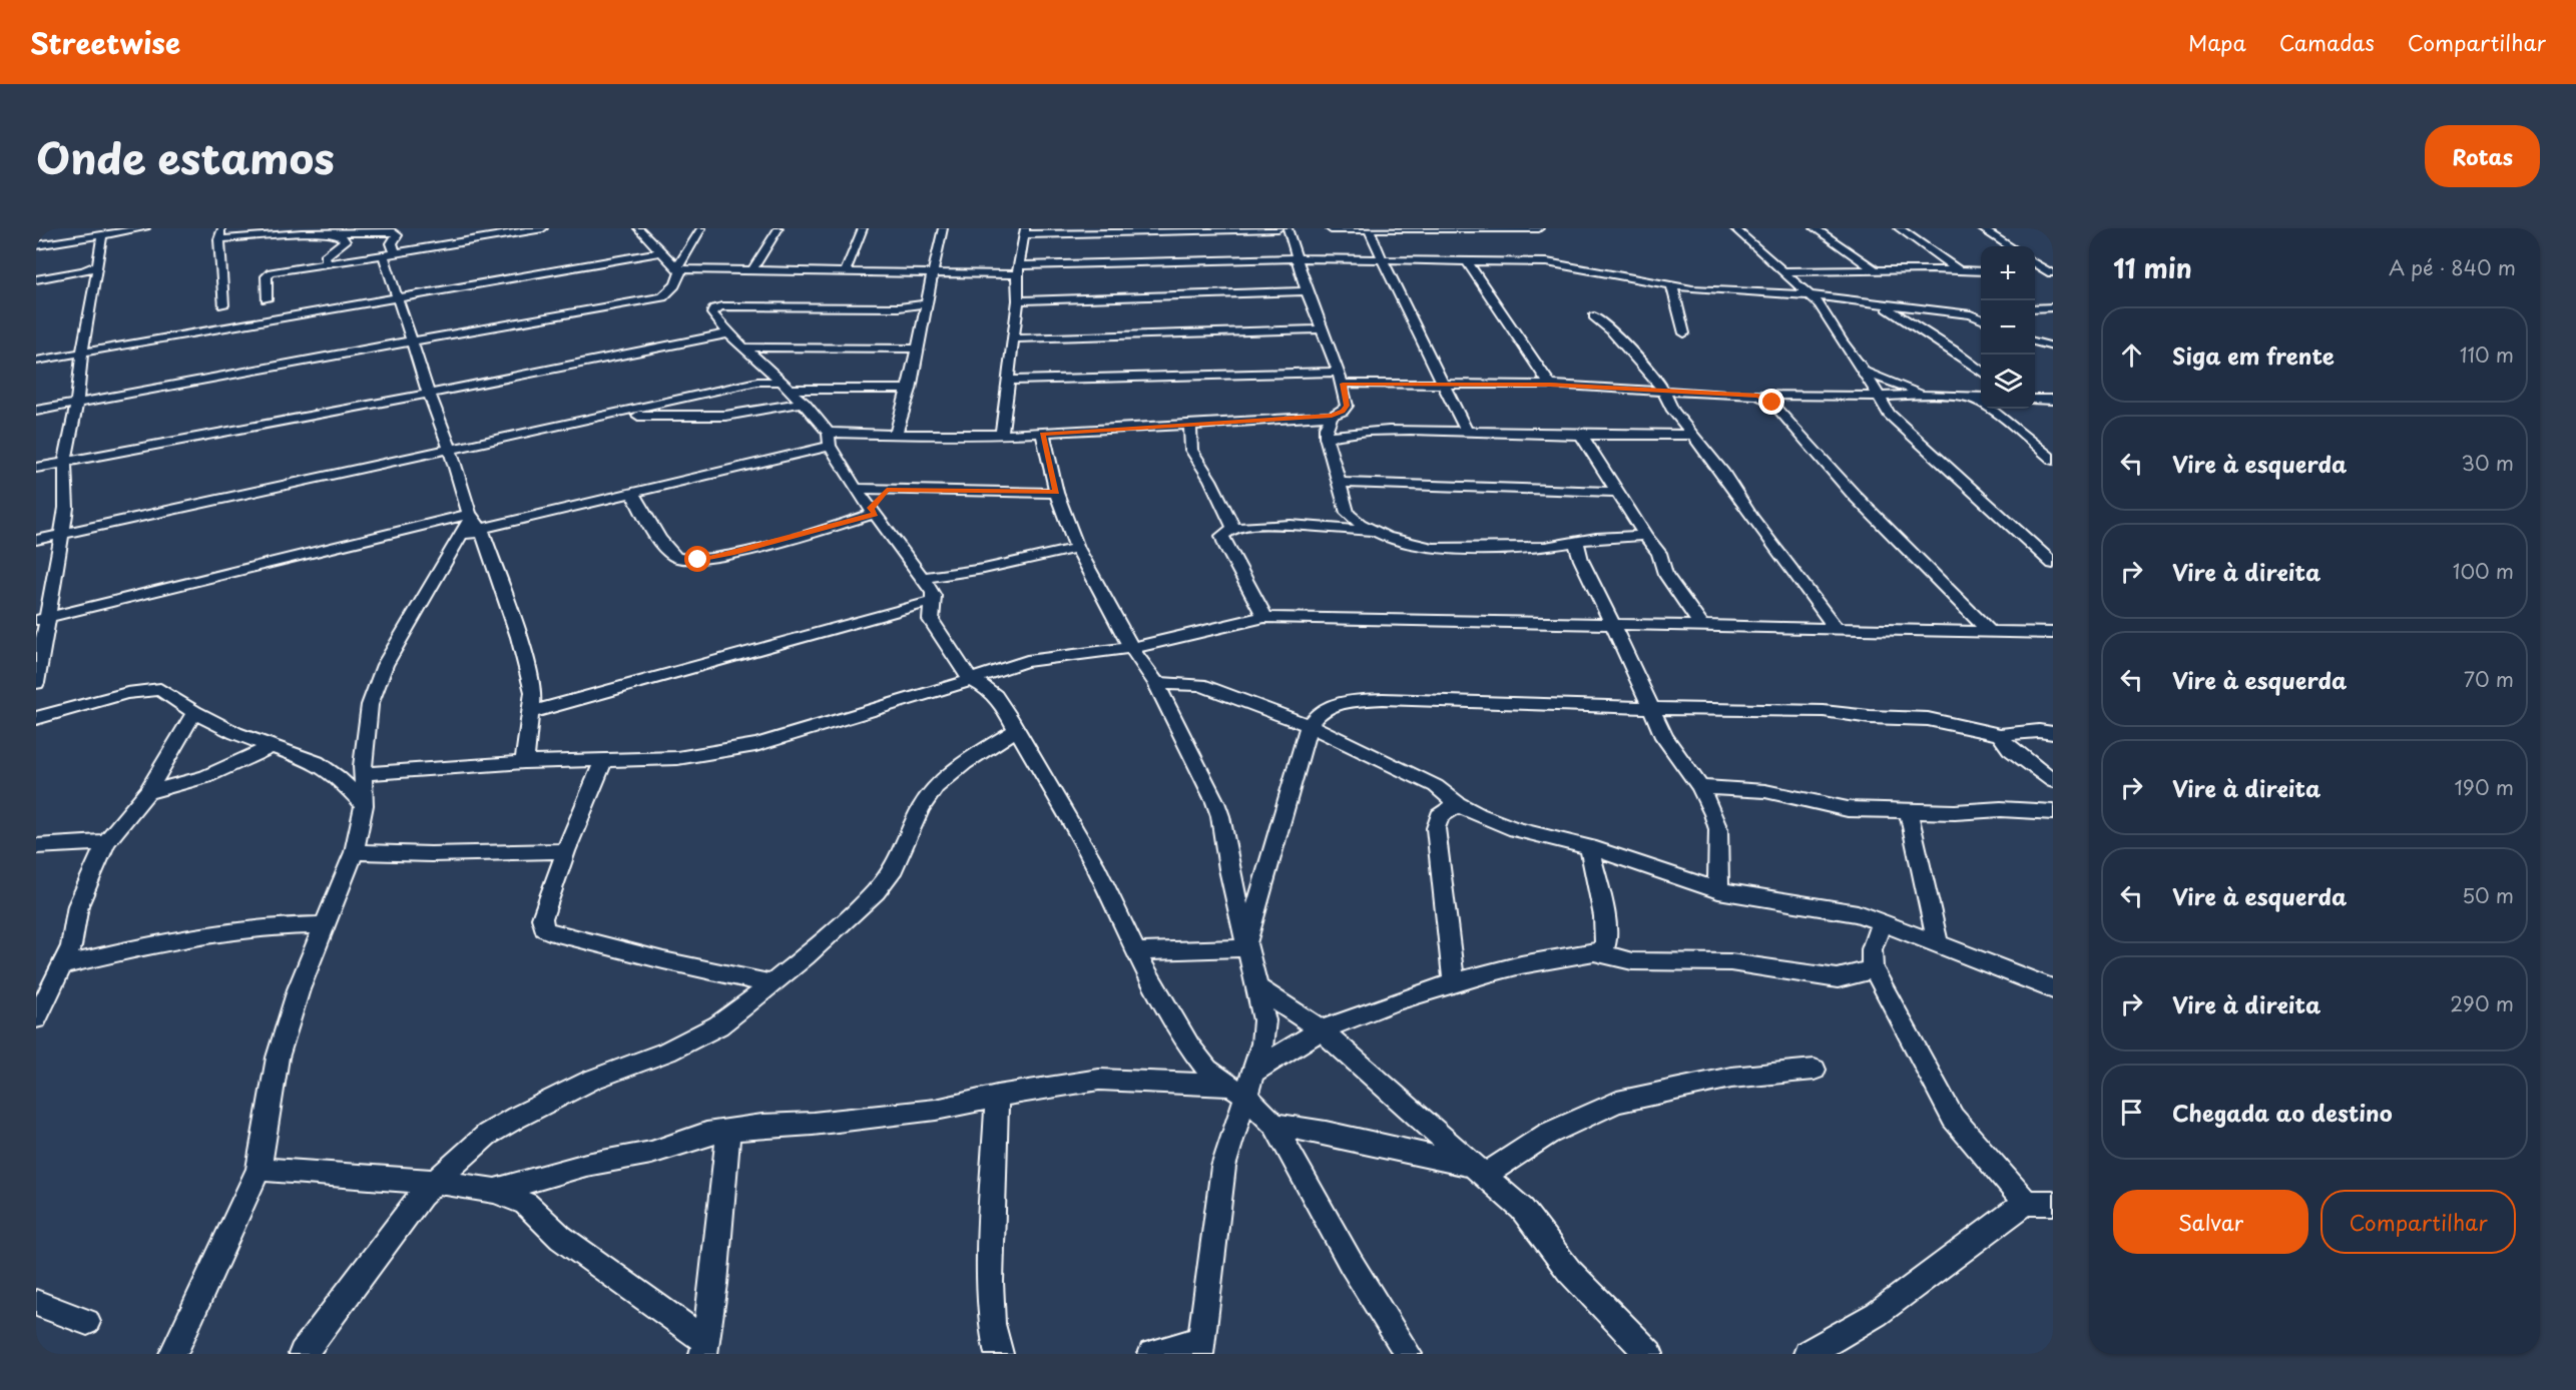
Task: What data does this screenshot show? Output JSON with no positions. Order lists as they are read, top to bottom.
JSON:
{
  "page": {
    "header": "Streetwise",
    "nav": ["Mapa", "Camadas", "Compartilhar"],
    "title": "Onde estamos",
    "buttons": [
      "Rotas",
      ["Salvar", "Compartilhar"]
    ],
    "heading": ["11 min", "A pé · 840 m"],
    "map_buttons": ["+", "−"],
    "list": [
      ["Siga em frente", "110 m"],
      ["Vire à esquerda", "30 m"],
      ["Vire à direita", "100 m"],
      ["Vire à esquerda", "70 m"],
      ["Vire à direita", "190 m"],
      ["Vire à esquerda", "50 m"],
      ["Vire à direita", "290 m"],
      "Chegada ao destino"
    ]
  }
}
